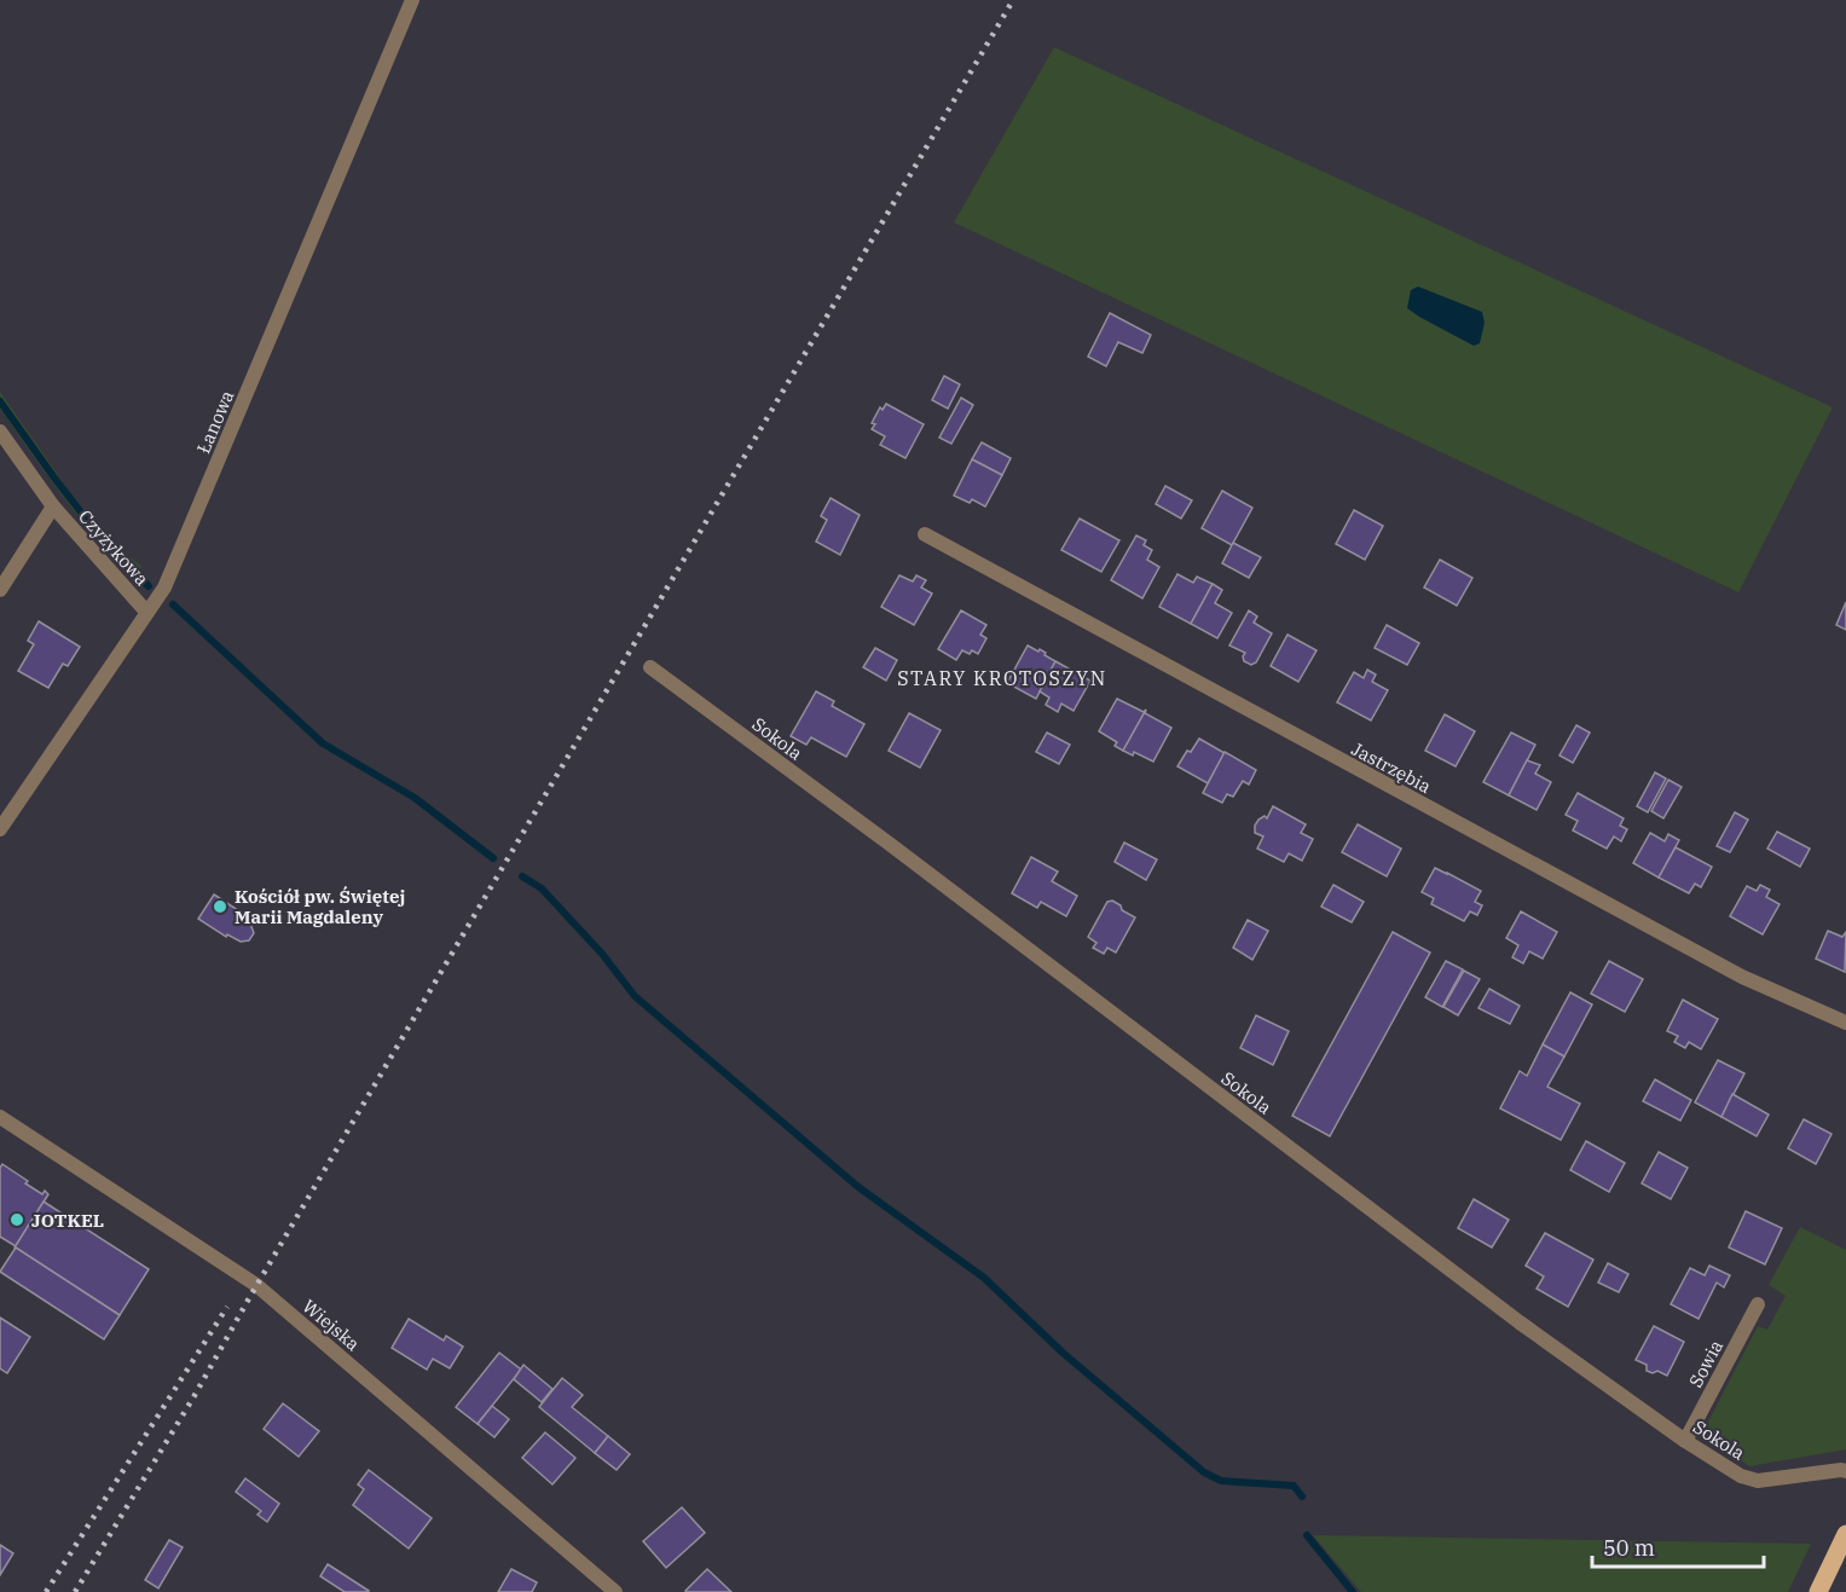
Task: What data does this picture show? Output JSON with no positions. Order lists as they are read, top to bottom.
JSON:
{
  "streets": {
    "street": [
      "Łanowa",
      "Czyżykowa",
      "Sokola",
      "Jastrzębia",
      "Wiejska",
      "Sowia"
    ]
  },
  "crossings": [
    ["Łanowa", "Czyżykowa"],
    ["Sokola", "Sowia"]
  ],
  "districts": ["STARY KROTOSZYN"],
  "places": ["Kościół pw. Świętej Marii Magdaleny", "JOTKEL"],
  "scale_bar": "50 m"
}
